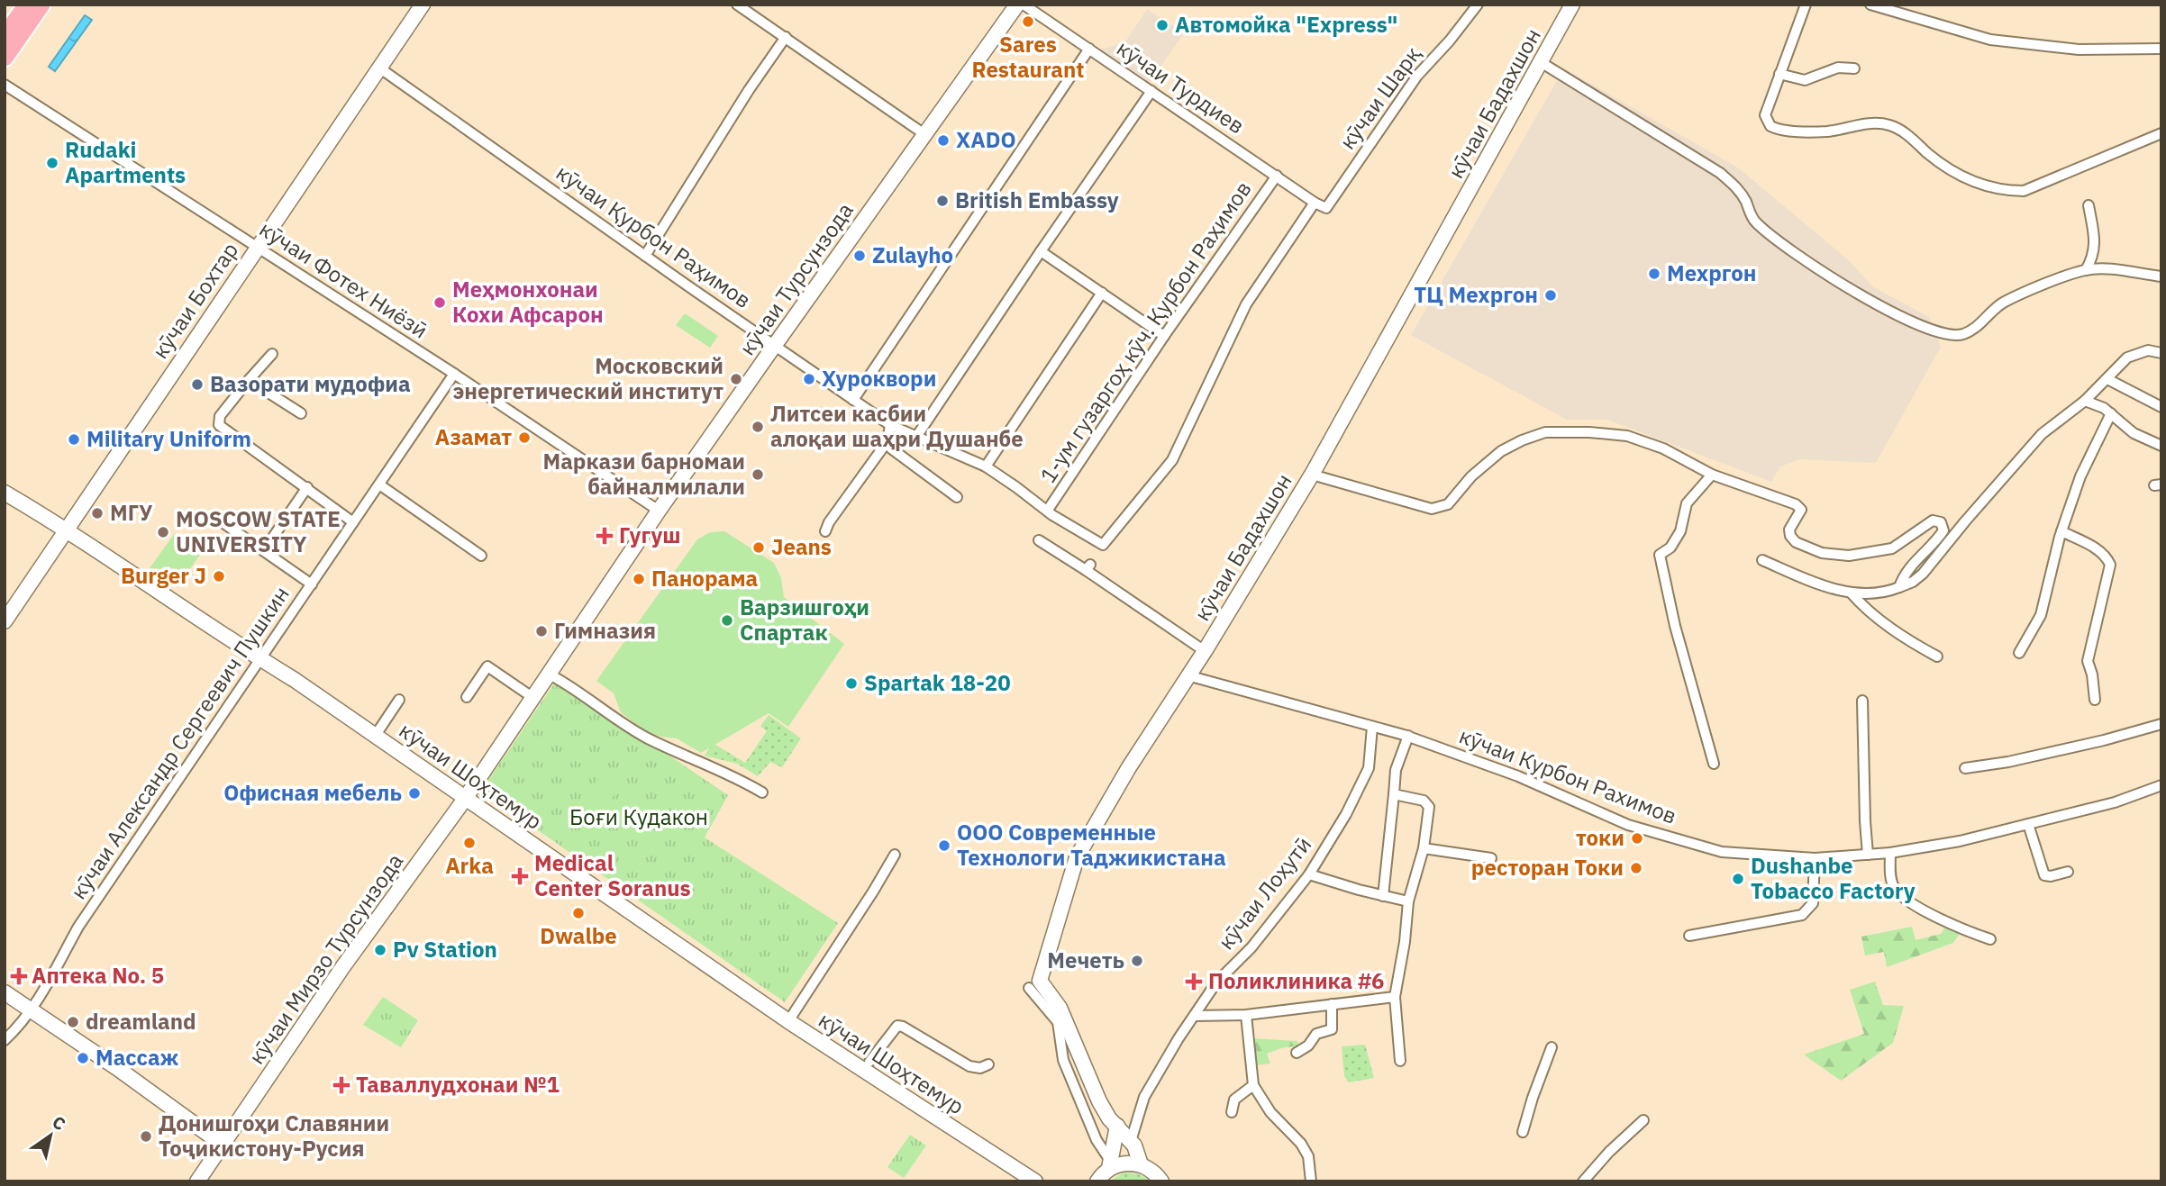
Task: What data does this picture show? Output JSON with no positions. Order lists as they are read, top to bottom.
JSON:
{
  "streets": {
    "main road": [
      "кӯчаи Бадахшон",
      "кӯчаи Турсунзода",
      "кӯчаи Бохтар",
      "кӯчаи Шоҳтемур",
      "кӯчаи Мирзо Турсунзода"
    ],
    "street": [
      "кӯчаи Турдиев",
      "кӯчаи Шарқ",
      "кӯчаи Қурбон Раҳимов",
      "кӯчаи Фотех Ниёзӣ",
      "1-ум гузаргоҳ кӯч. Қурбон Раҳимов",
      "кӯчаи Александр Сергеевич Пушкин",
      "кӯчаи Курбон Рахимов",
      "кӯчаи Лоҳутӣ"
    ]
  },
  "crossings": [
    ["кӯчаи Турдиев", "кӯчаи Шарқ"],
    ["кӯчаи Турдиев", "кӯчаи Қурбон Раҳимов"],
    ["кӯчаи Турдиев", "1-ум гузаргоҳ кӯч. Қурбон Раҳимов"],
    ["кӯчаи Шарқ", "кӯчаи Қурбон Раҳимов"],
    ["кӯчаи Бадахшон", "кӯчаи Курбон Рахимов"],
    ["кӯчаи Бадахшон", "кӯчаи Лоҳутӣ"],
    ["кӯчаи Қурбон Раҳимов", "кӯчаи Турсунзода"],
    ["кӯчаи Қурбон Раҳимов", "кӯчаи Бохтар"],
    ["кӯчаи Қурбон Раҳимов", "1-ум гузаргоҳ кӯч. Қурбон Раҳимов"],
    ["кӯчаи Турсунзода", "кӯчаи Фотех Ниёзӣ"],
    ["кӯчаи Турсунзода", "кӯчаи Шоҳтемур"],
    ["кӯчаи Турсунзода", "кӯчаи Мирзо Турсунзода"],
    ["кӯчаи Фотех Ниёзӣ", "кӯчаи Бохтар"],
    ["кӯчаи Фотех Ниёзӣ", "кӯчаи Александр Сергеевич Пушкин"],
    ["кӯчаи Бохтар", "кӯчаи Шоҳтемур"],
    ["кӯчаи Александр Сергеевич Пушкин", "кӯчаи Шоҳтемур"],
    ["кӯчаи Шоҳтемур", "кӯчаи Мирзо Турсунзода"],
    ["кӯчаи Курбон Рахимов", "кӯчаи Лоҳутӣ"]
  ],
  "parks": ["Боғи Кудакон"],
  "places": {
    "other": [
      "Sares Restaurant",
      "Автомойка \"Express\"",
      "XADO",
      "Rudaki Apartments",
      "British Embassy",
      "Zulayho",
      "Мехргон",
      "ТЦ Мехргон",
      "Меҳмонхонаи Кохи Афсарон",
      "Московский энергетический институт",
      "Хуроквори",
      "Вазорати мудофиа",
      "Литсеи касбии алоқаи шаҳри Душанбе",
      "Азамат",
      "Military Uniform",
      "Маркази барномаи байналмилали",
      "МГУ",
      "MOSCOW STATE UNIVERSITY",
      "Jeans",
      "Burger J",
      "Панорама",
      "Варзишгоҳи Спартак",
      "Гимназия",
      "Spartak 18-20",
      "Офисная мебель",
      "токи",
      "Arka",
      "ООО Современные Технологи Таджикистана",
      "ресторан Токи",
      "Dushanbe Tobacco Factory",
      "Dwalbe",
      "Pv Station",
      "Мечеть",
      "dreamland",
      "Массаж",
      "Донишгоҳи Славянии Тоҷикистону-Русия"
    ],
    "health": [
      "Гугуш",
      "Medical Center Soranus",
      "Аптека No. 5",
      "Поликлиника #6",
      "Таваллудхонаи №1"
    ]
  },
  "north": "top right"
}
